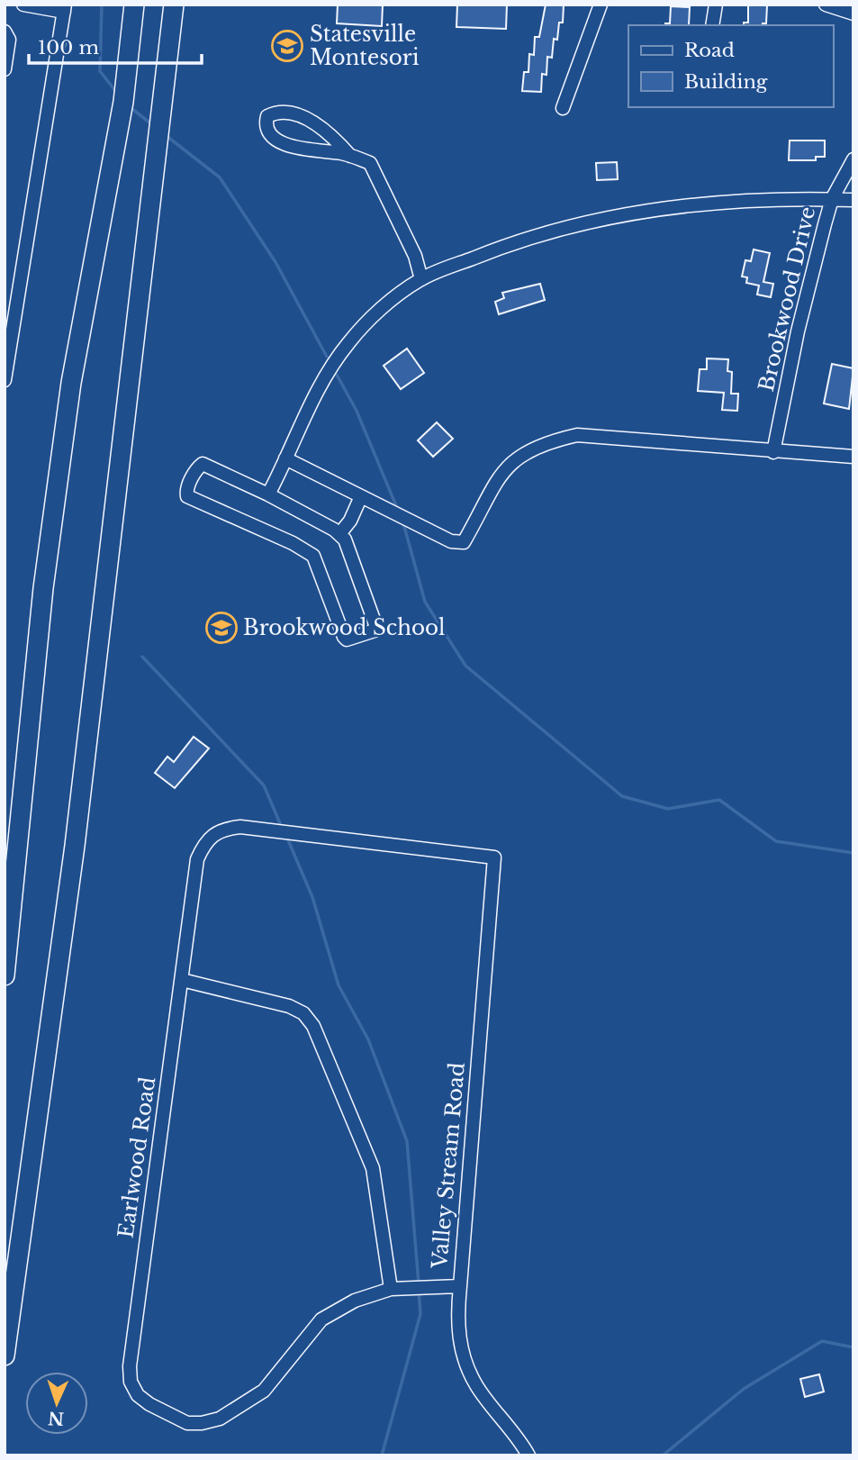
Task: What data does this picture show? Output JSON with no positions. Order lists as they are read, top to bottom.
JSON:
{
  "streets": {
    "street": ["Brookwood Drive", "Earlwood Road", "Valley Stream Road"]
  },
  "crossings": [
    ["Earlwood Road", "Valley Stream Road"]
  ],
  "places": {
    "school or university": ["Statesville Montesori", "Brookwood School"]
  },
  "legend": ["Road", "Building"],
  "scale_bar": "100 m",
  "north": "bottom"
}
